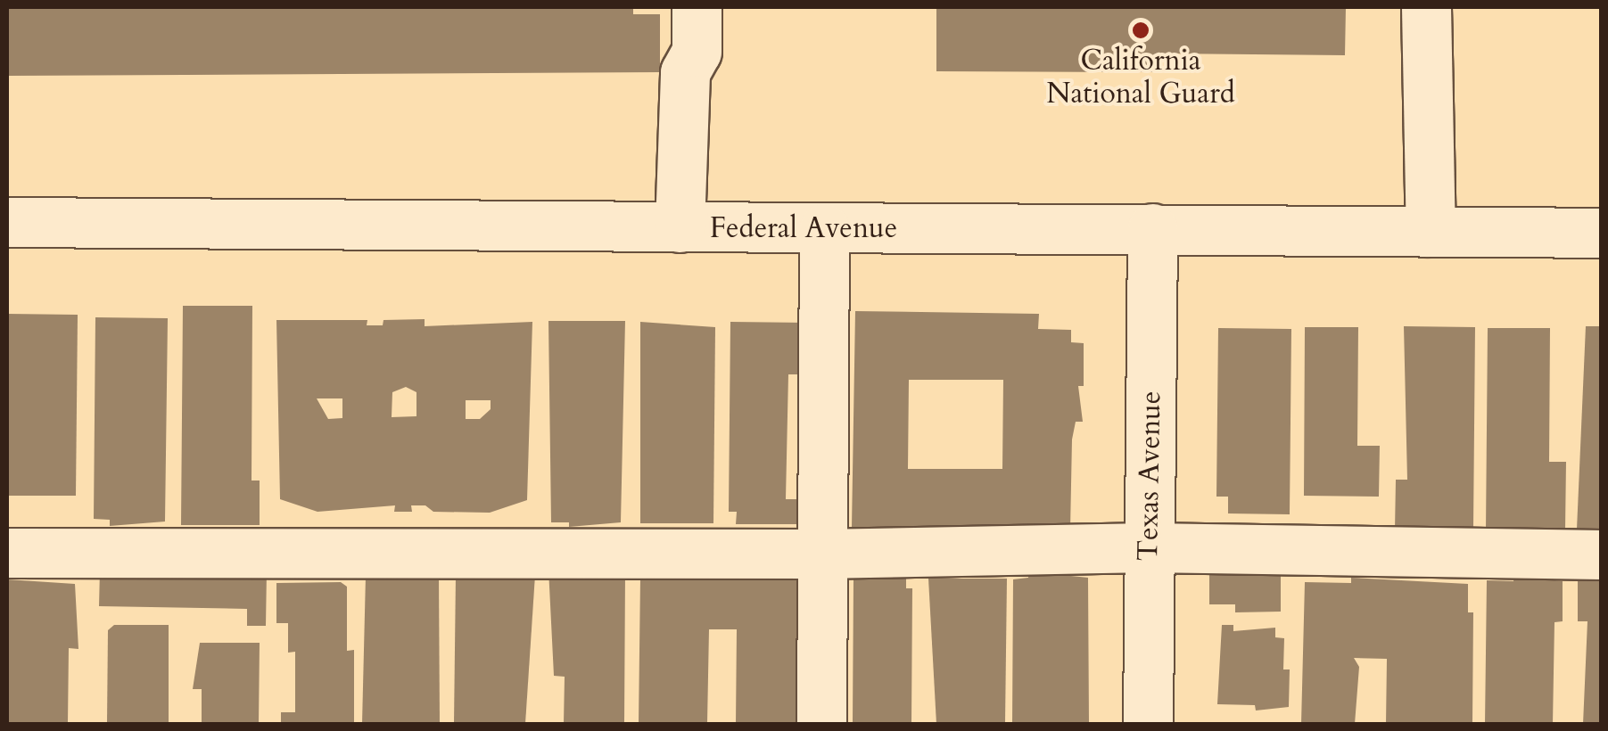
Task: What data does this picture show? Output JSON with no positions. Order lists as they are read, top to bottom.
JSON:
{
  "streets": {
    "street": ["Federal Avenue", "Texas Avenue"]
  },
  "crossings": [
    ["Federal Avenue", "Texas Avenue"]
  ],
  "places": ["California National Guard"]
}
